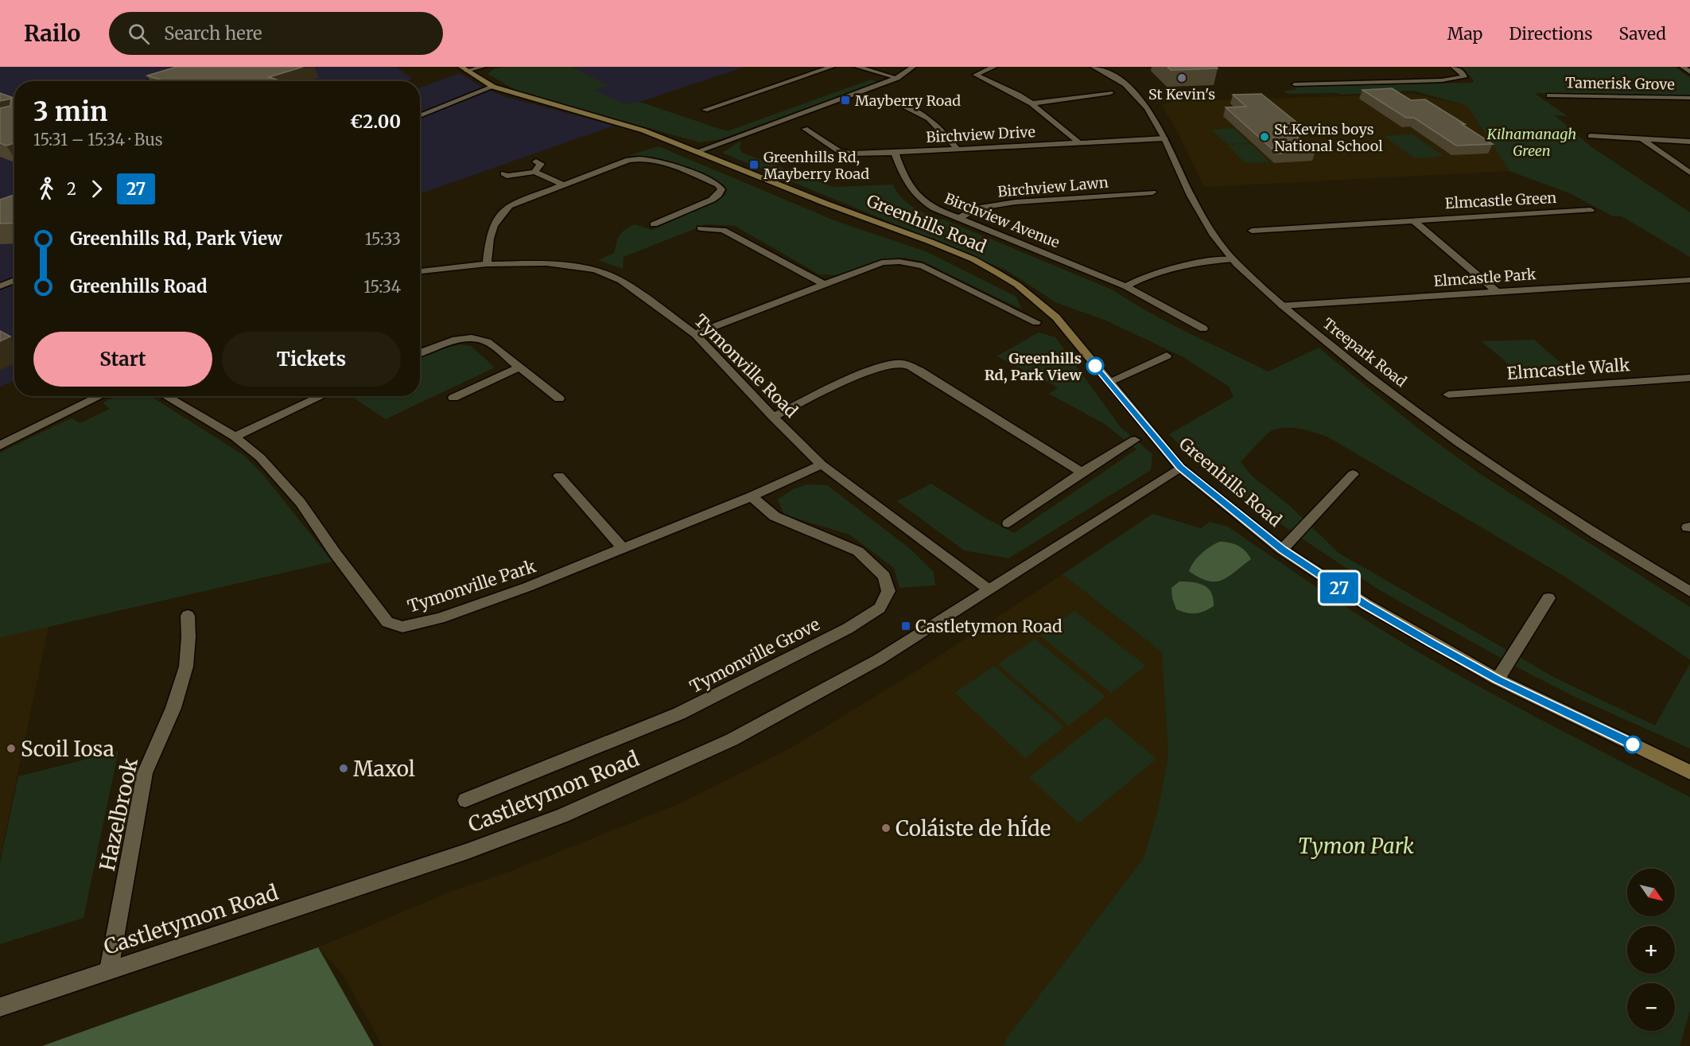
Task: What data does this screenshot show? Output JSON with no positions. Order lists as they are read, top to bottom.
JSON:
{
  "streets": {
    "main road": ["Greenhills Road"],
    "street": [
      "Tamerisk Grove",
      "Birchview Drive",
      "Birchview Lawn",
      "Elmcastle Green",
      "Birchview Avenue",
      "Elmcastle Park",
      "Treepark Road",
      "Tymonville Road",
      "Elmcastle Walk",
      "Tymonville Park",
      "Tymonville Grove",
      "Castletymon Road",
      "Hazelbrook"
    ]
  },
  "crossings": [
    ["Birchview Drive", "Birchview Avenue"],
    ["Birchview Drive", "Treepark Road"],
    ["Birchview Lawn", "Birchview Avenue"],
    ["Greenhills Road", "Castletymon Road"],
    ["Elmcastle Park", "Treepark Road"],
    ["Tymonville Road", "Tymonville Park"],
    ["Tymonville Road", "Castletymon Road"],
    ["Tymonville Park", "Tymonville Grove"],
    ["Castletymon Road", "Hazelbrook"]
  ],
  "parks": ["Kilnamanagh Green", "Tymon Park"],
  "places": {
    "other": [
      "St Kevin's",
      "St.Kevins boys National School",
      "Greenhills Rd, Park View",
      "Scoil Iosa",
      "Maxol",
      "Coláiste de hÍde"
    ],
    "transit": ["Mayberry Road", "Greenhills Rd, Mayberry Road", "Castletymon Road"]
  },
  "lines": ["bus line 27"],
  "north": "bottom right",
  "page": {
    "header": "Railo",
    "search": "Search here",
    "nav": ["Map", "Directions", "Saved"],
    "on_map": "27",
    "heading": ["3 min", "15:31 – 15:34 · Bus", "€2.00"],
    "legs": ["2", "27"],
    "list": [
      {
        "name": "Greenhills Rd, Park View",
        "value": "15:33"
      },
      {
        "name": "Greenhills Road",
        "value": "15:34"
      }
    ],
    "buttons": ["Start", "Tickets"],
    "map_buttons": ["+", "−"]
  }
}
